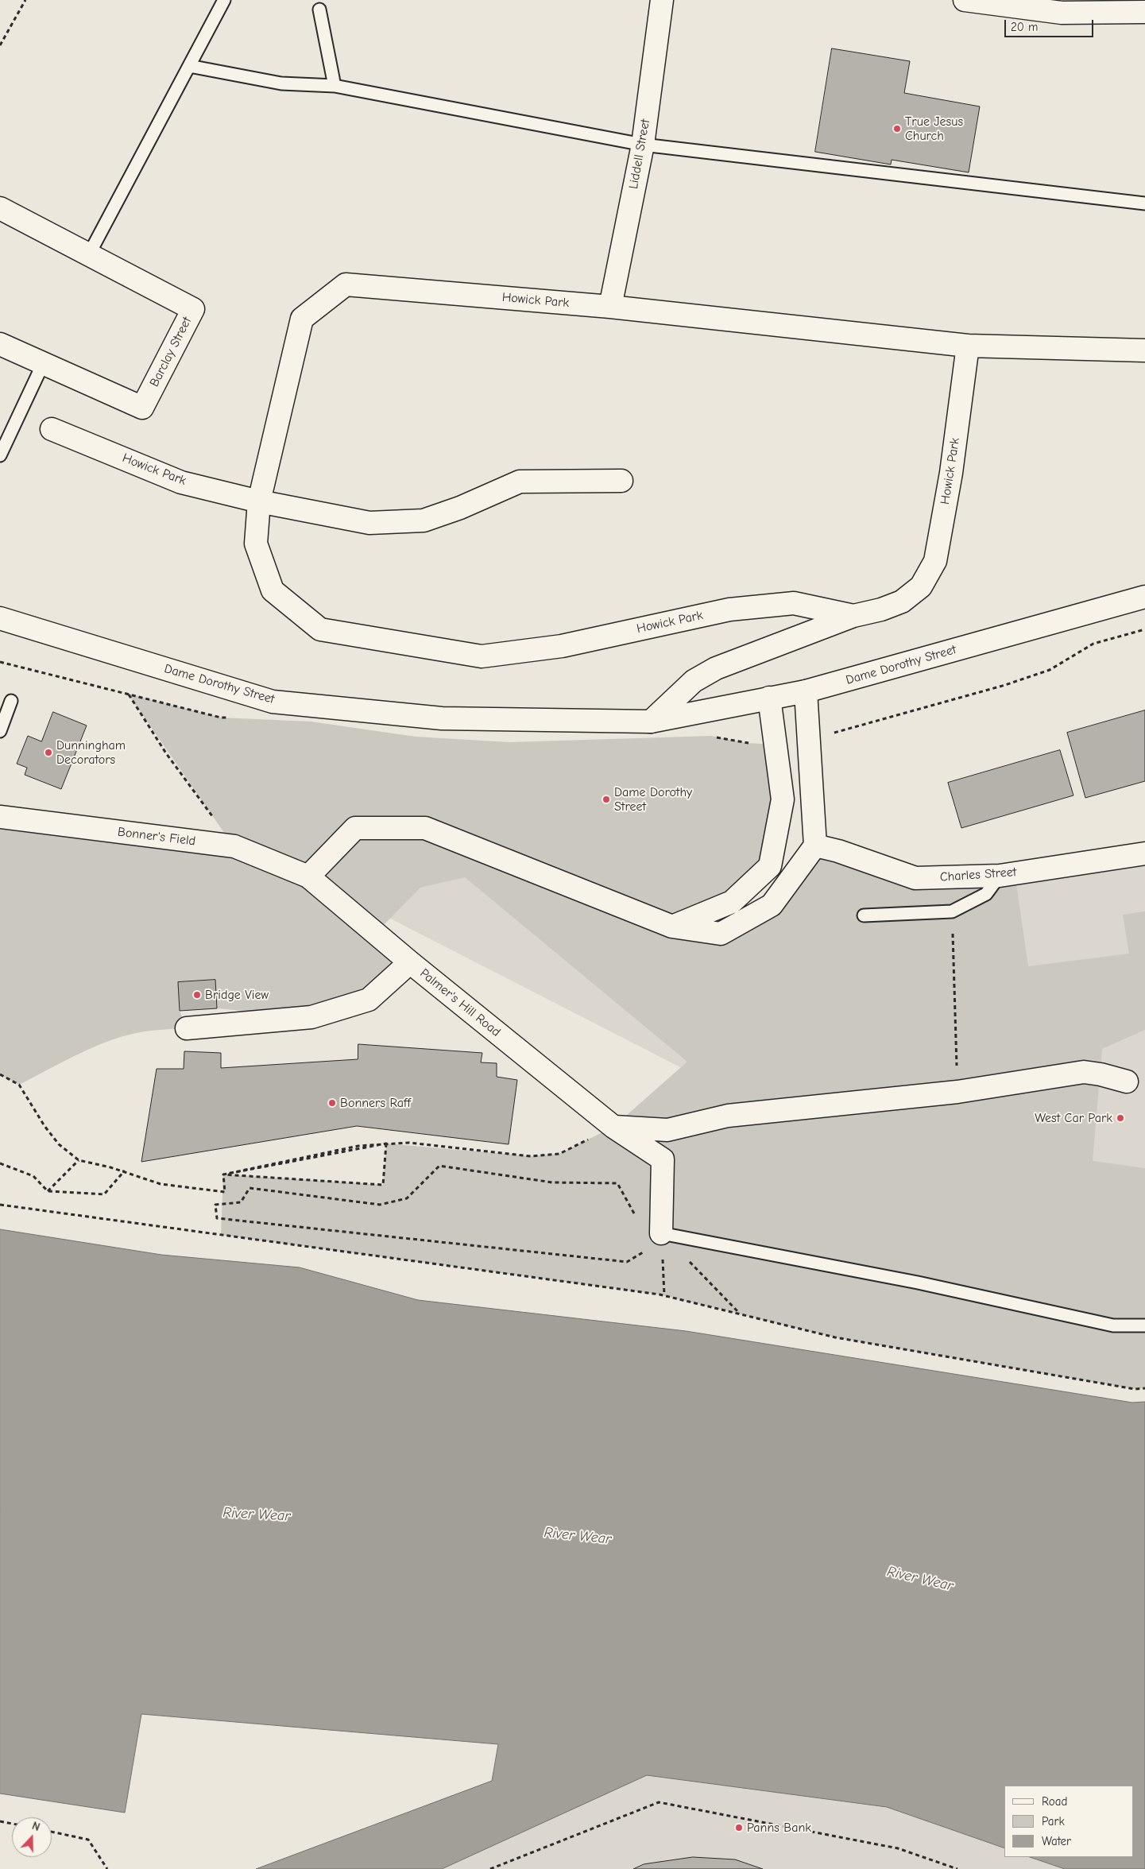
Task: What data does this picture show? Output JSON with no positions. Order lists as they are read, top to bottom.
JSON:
{
  "streets": {
    "street": [
      "Liddell Street",
      "Howick Park",
      "Barclay Street",
      "Dame Dorothy Street",
      "Bonner's Field",
      "Charles Street",
      "Palmer's Hill Road"
    ]
  },
  "crossings": [
    ["Liddell Street", "Howick Park"],
    ["Bonner's Field", "Palmer's Hill Road"]
  ],
  "water": ["River Wear"],
  "places": [
    "True Jesus Church",
    "Dunningham Decorators",
    "Dame Dorothy Street",
    "Bridge View",
    "Bonners Raff",
    "West Car Park",
    "Panns Bank"
  ],
  "legend": ["Road", "Park", "Water"],
  "scale_bar": "20 m",
  "north": "top"
}
